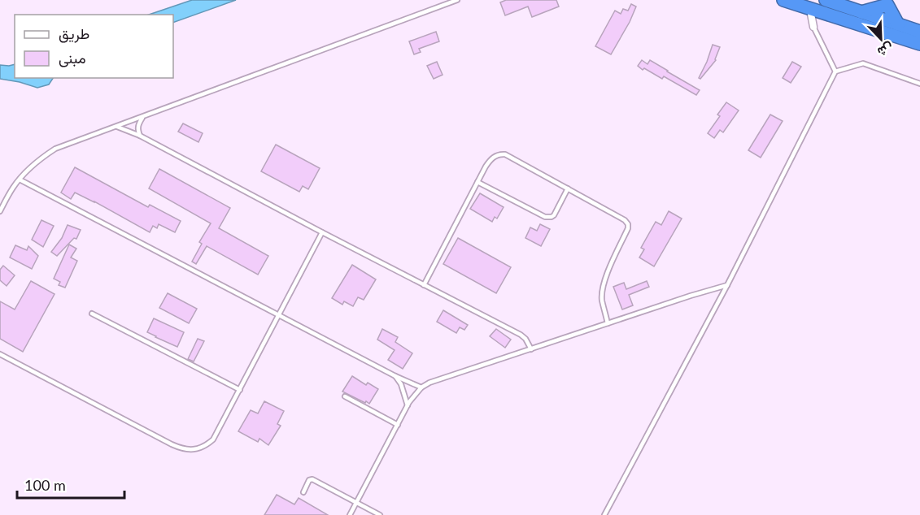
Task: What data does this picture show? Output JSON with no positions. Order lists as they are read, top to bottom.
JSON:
{
  "legend": ["طريق", "مبنى"],
  "scale_bar": "100 m",
  "north": "bottom right"
}
